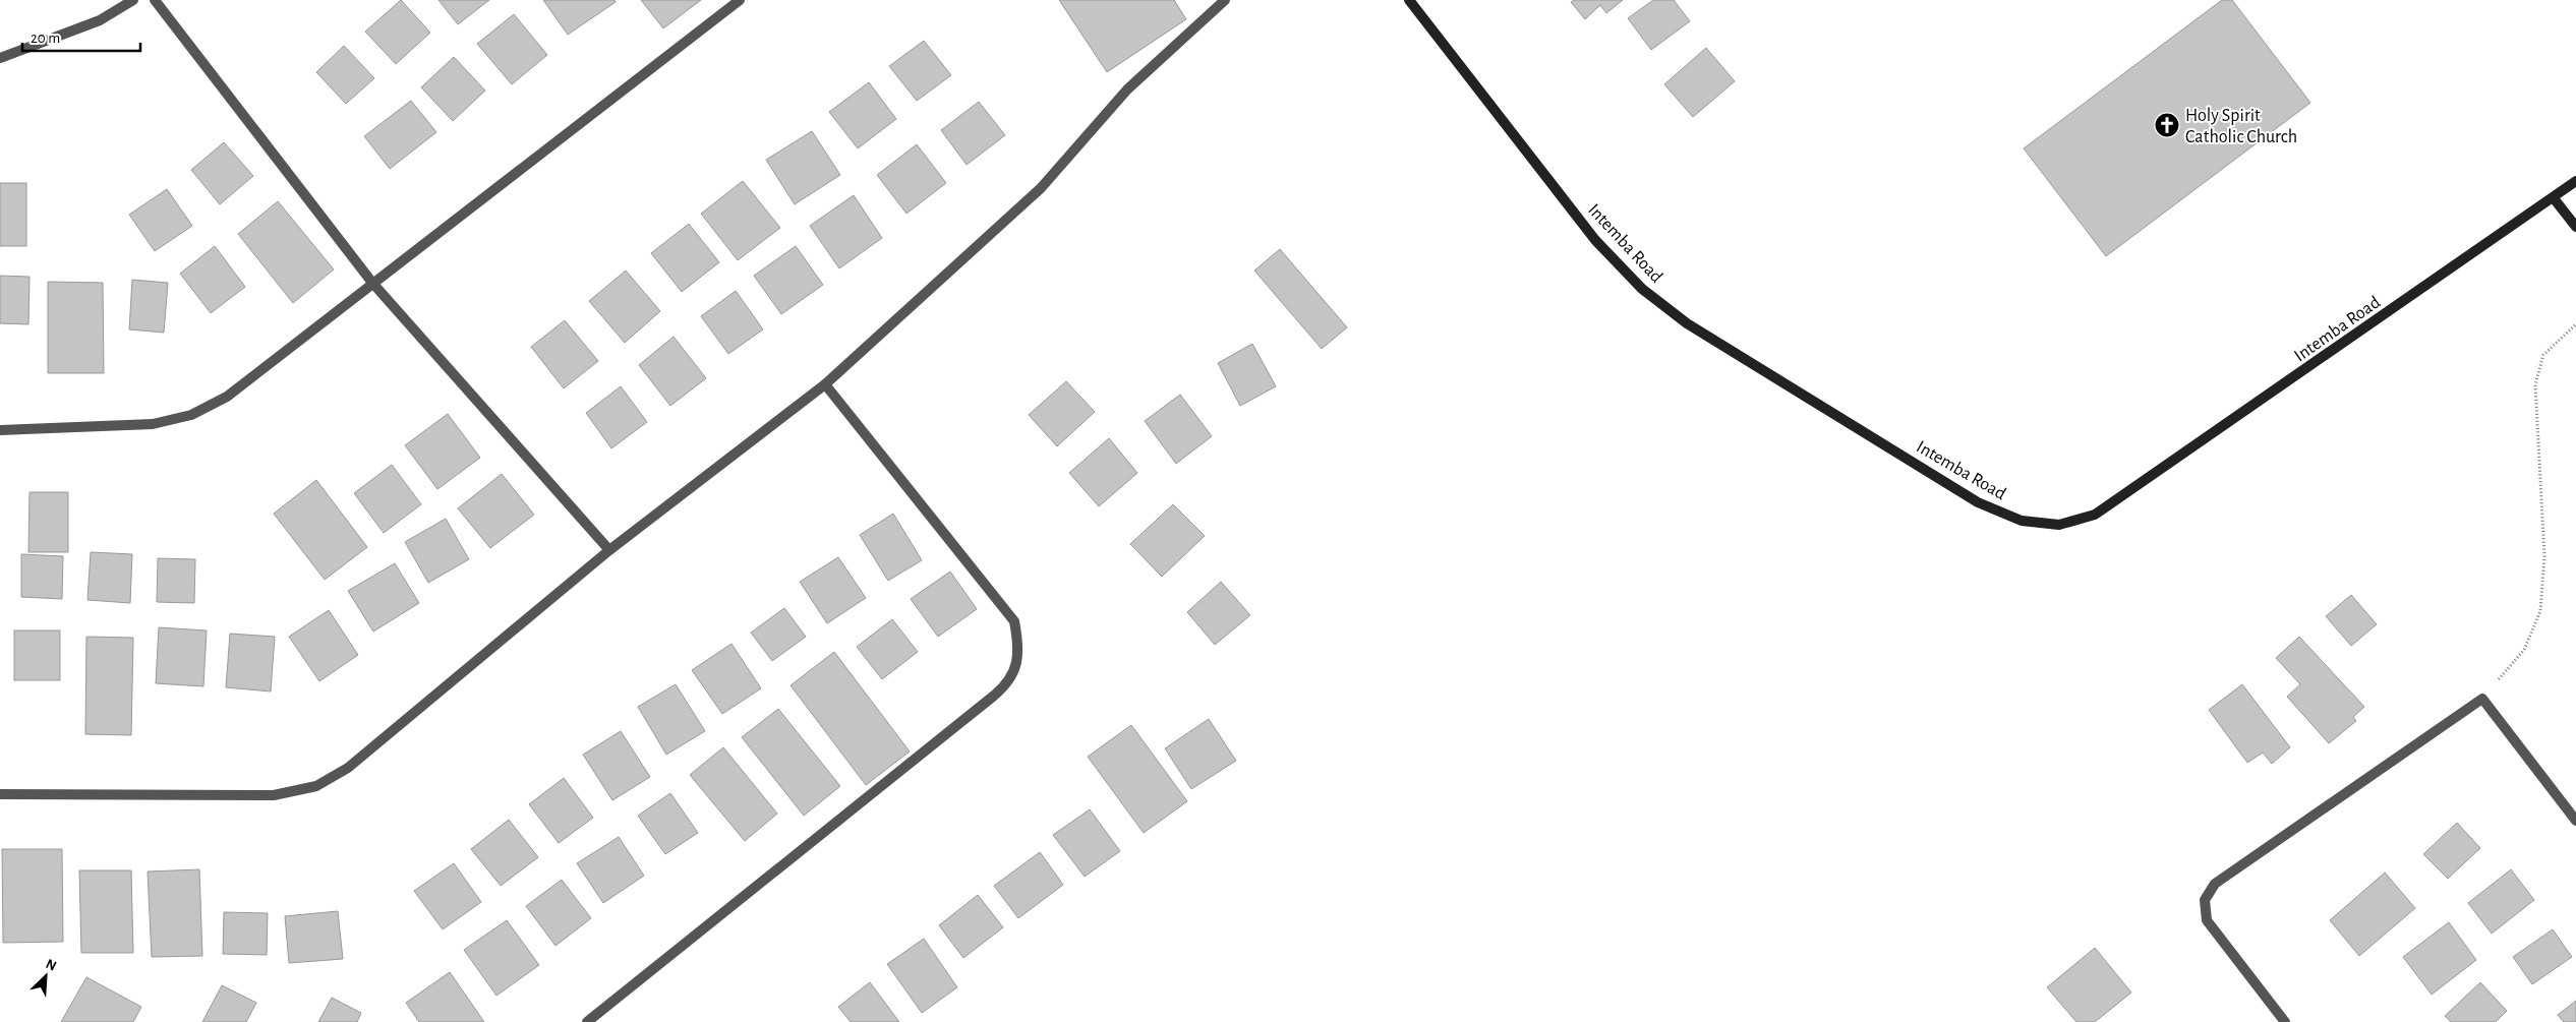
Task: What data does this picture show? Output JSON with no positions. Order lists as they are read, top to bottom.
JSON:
{
  "streets": {
    "street": ["Intemba Road"]
  },
  "places": {
    "church": ["Holy Spirit Catholic Church"]
  },
  "scale_bar": "20 m",
  "north": "top right"
}
